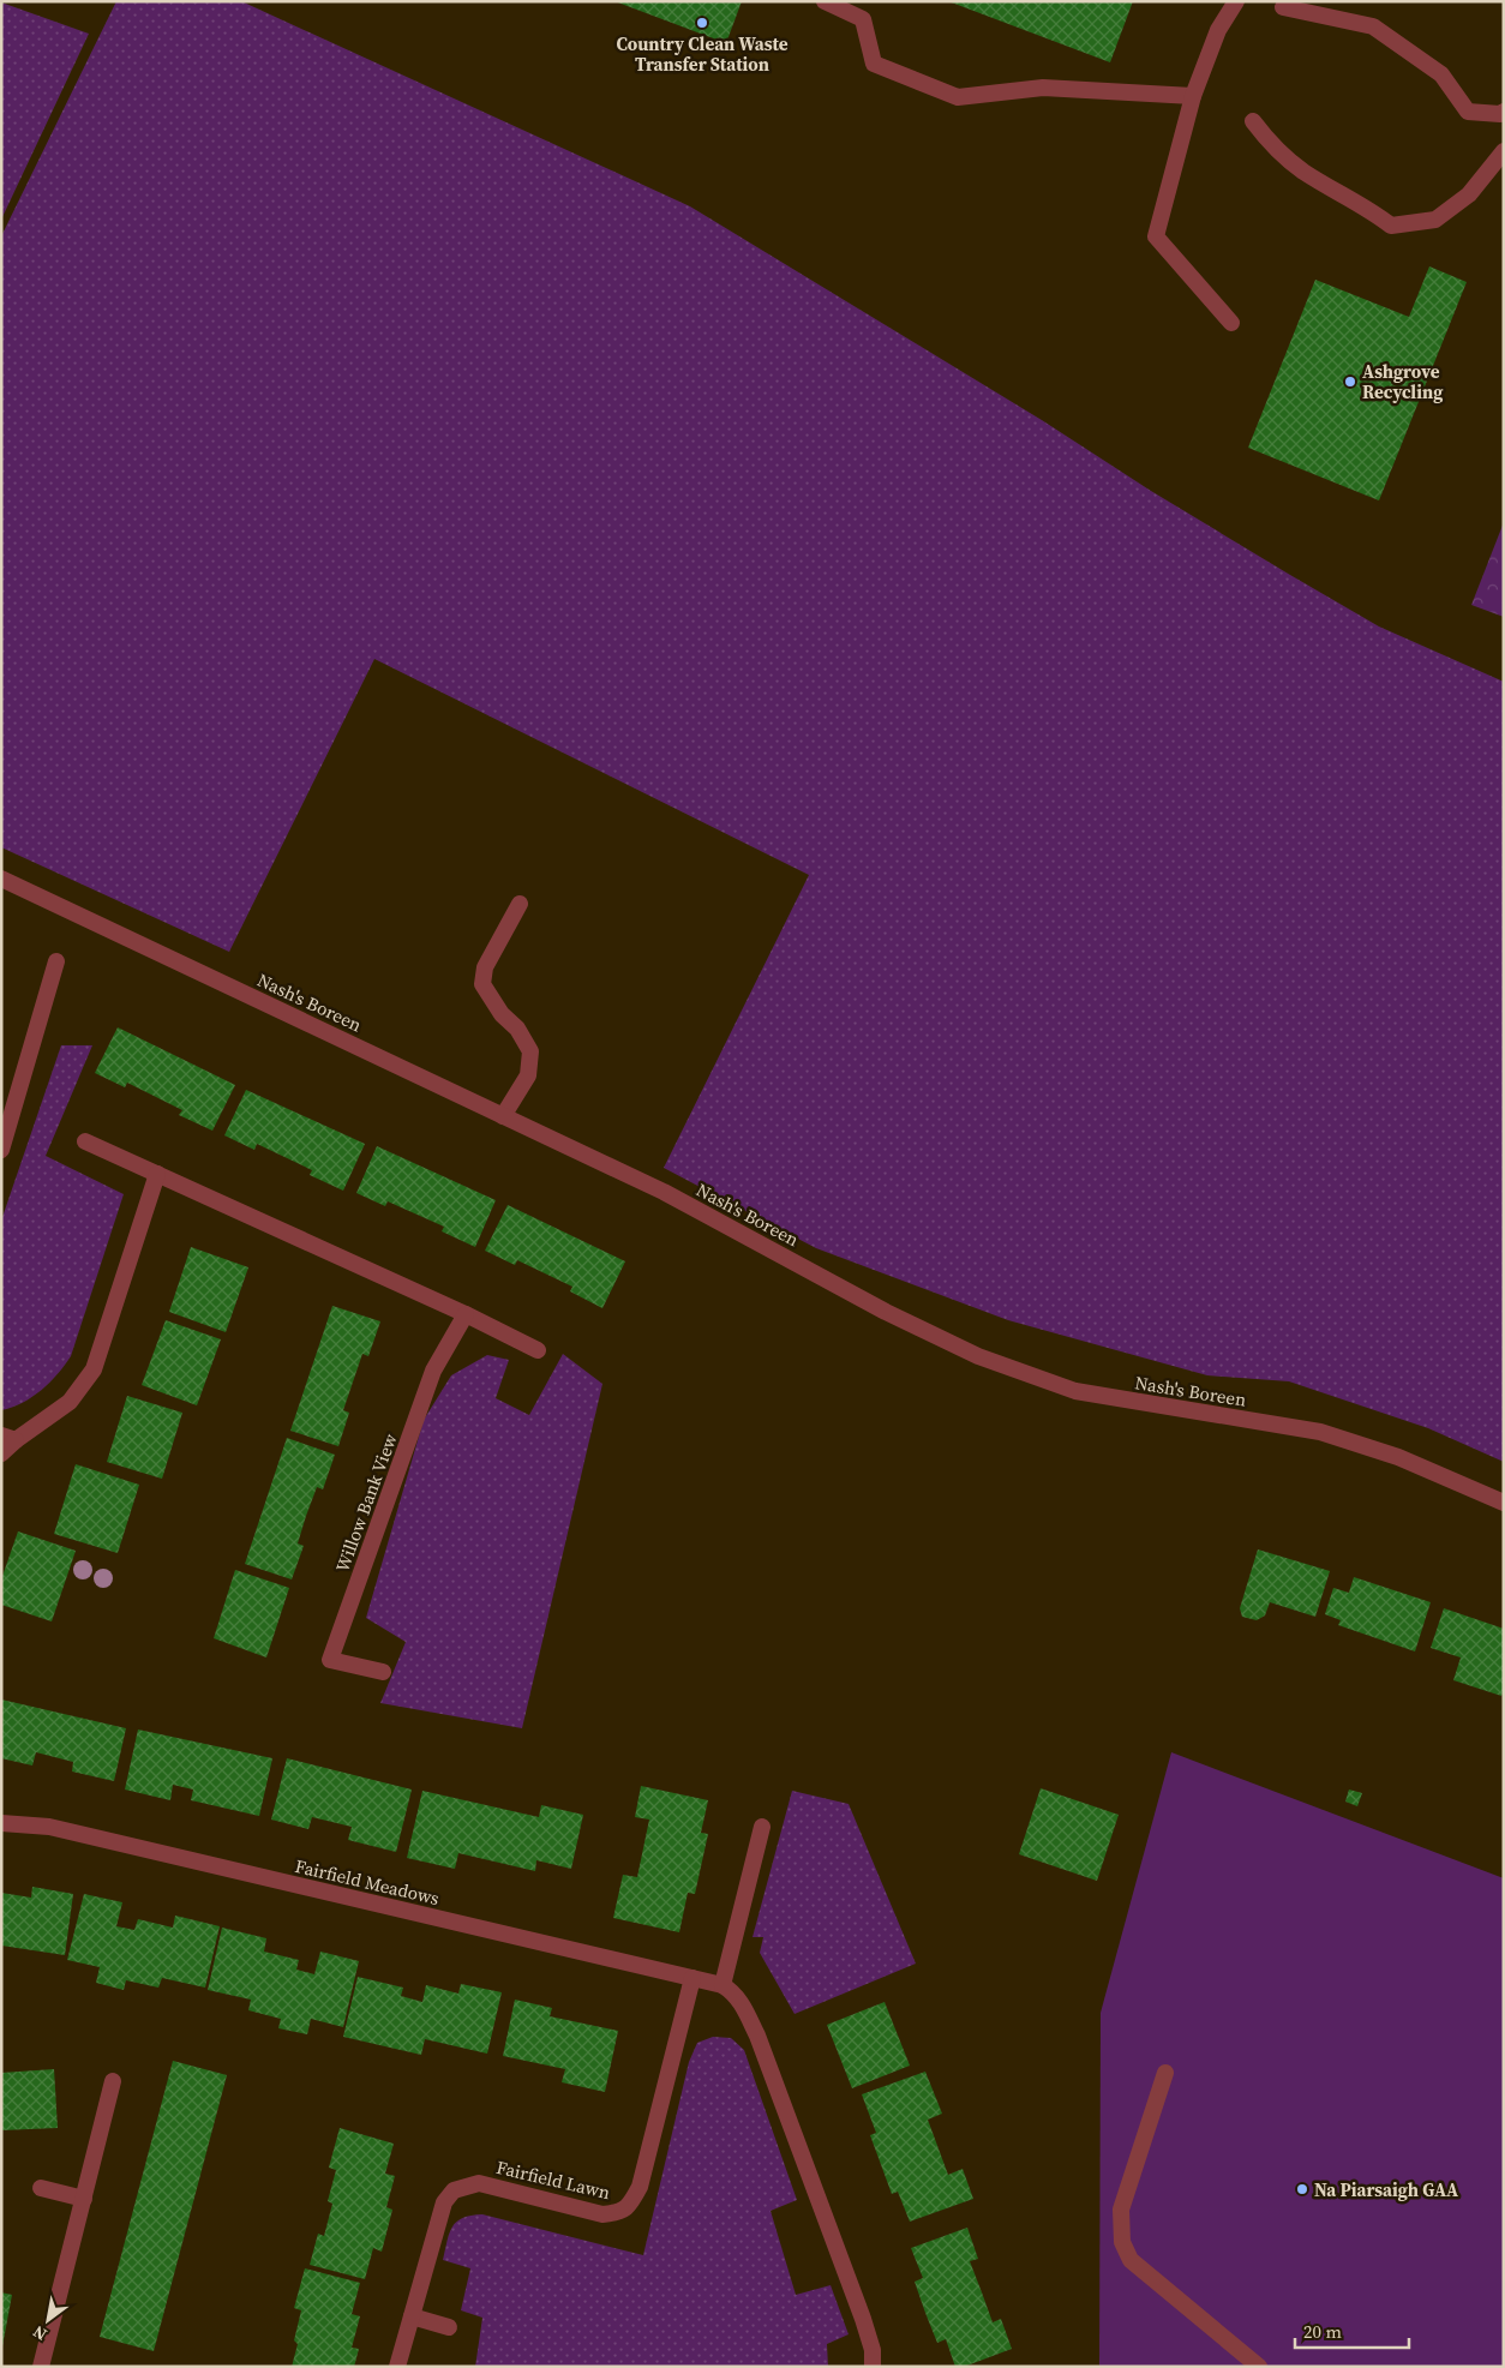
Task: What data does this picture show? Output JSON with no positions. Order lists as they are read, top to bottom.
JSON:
{
  "streets": {
    "street": [
      "Nash's Boreen",
      "Willow Bank View",
      "Fairfield Meadows",
      "Fairfield Lawn"
    ]
  },
  "crossings": [
    ["Fairfield Meadows", "Fairfield Lawn"]
  ],
  "places": ["Country Clean Waste Transfer Station", "Ashgrove Recycling", "Na Piarsaigh GAA"],
  "scale_bar": "20 m",
  "north": "bottom left"
}
